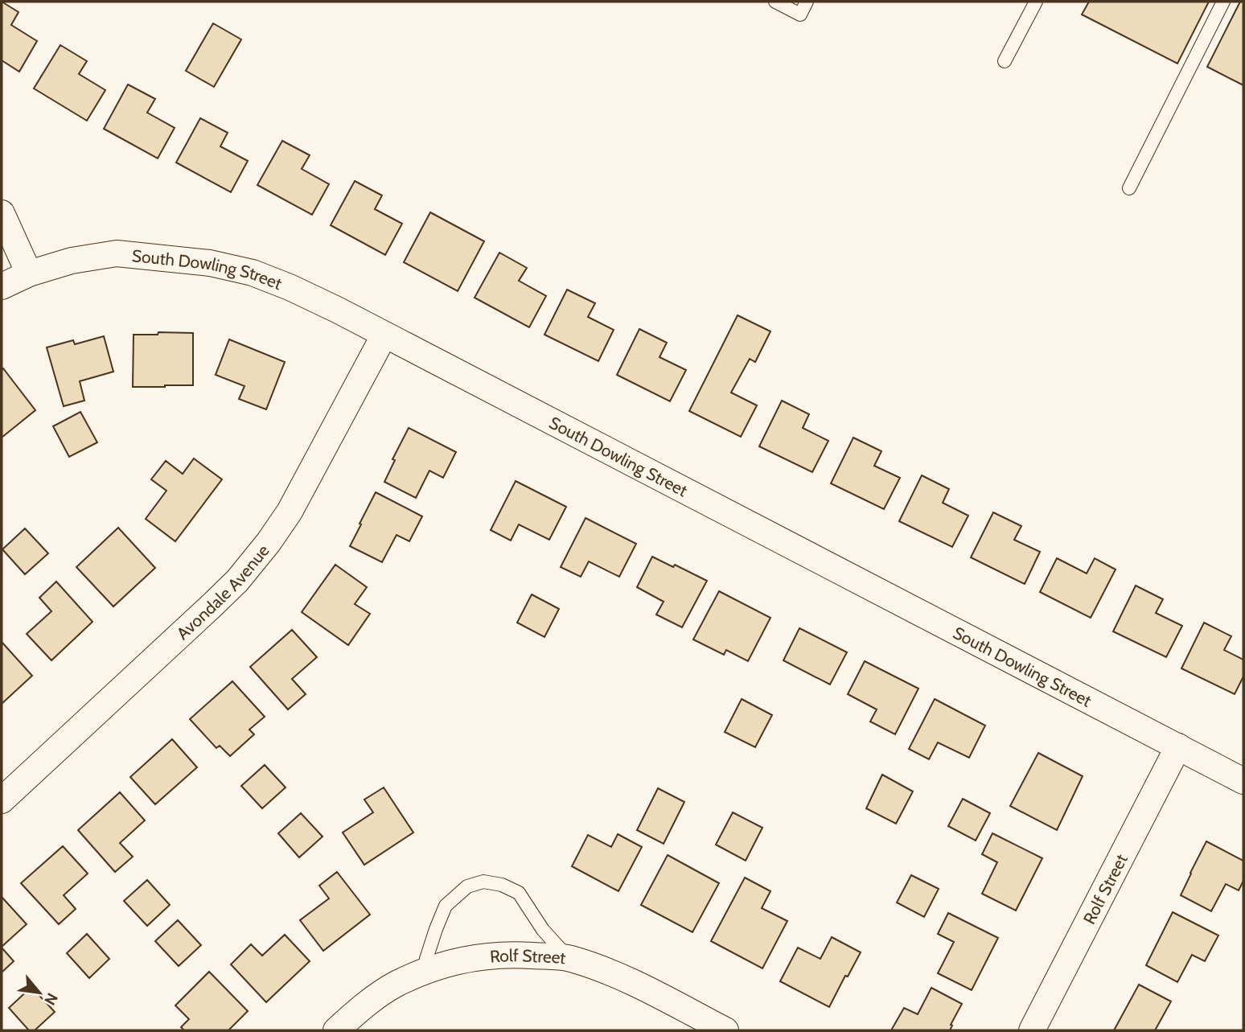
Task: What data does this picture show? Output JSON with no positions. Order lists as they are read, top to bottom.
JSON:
{
  "streets": {
    "street": ["South Dowling Street", "Avondale Avenue", "Rolf Street"]
  },
  "crossings": [
    ["South Dowling Street", "Avondale Avenue"],
    ["South Dowling Street", "Rolf Street"]
  ],
  "north": "bottom right"
}
